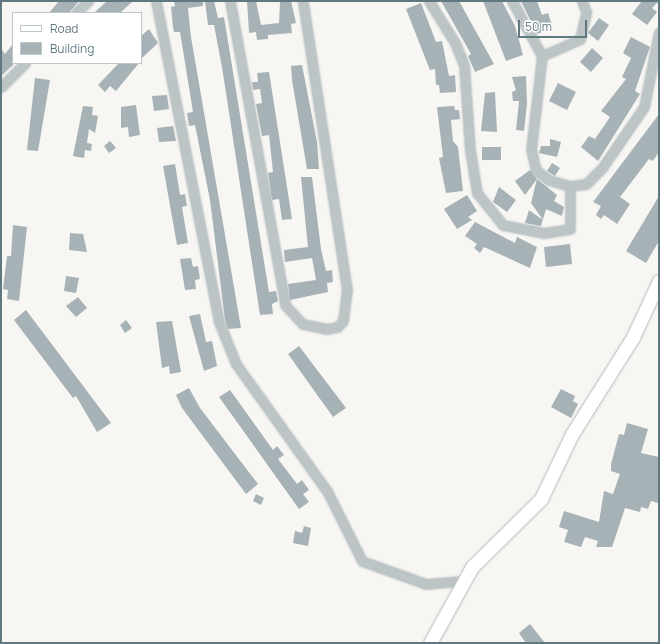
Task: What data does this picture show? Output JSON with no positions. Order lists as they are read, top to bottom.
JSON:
{
  "legend": ["Road", "Building"],
  "scale_bar": "50 m"
}
